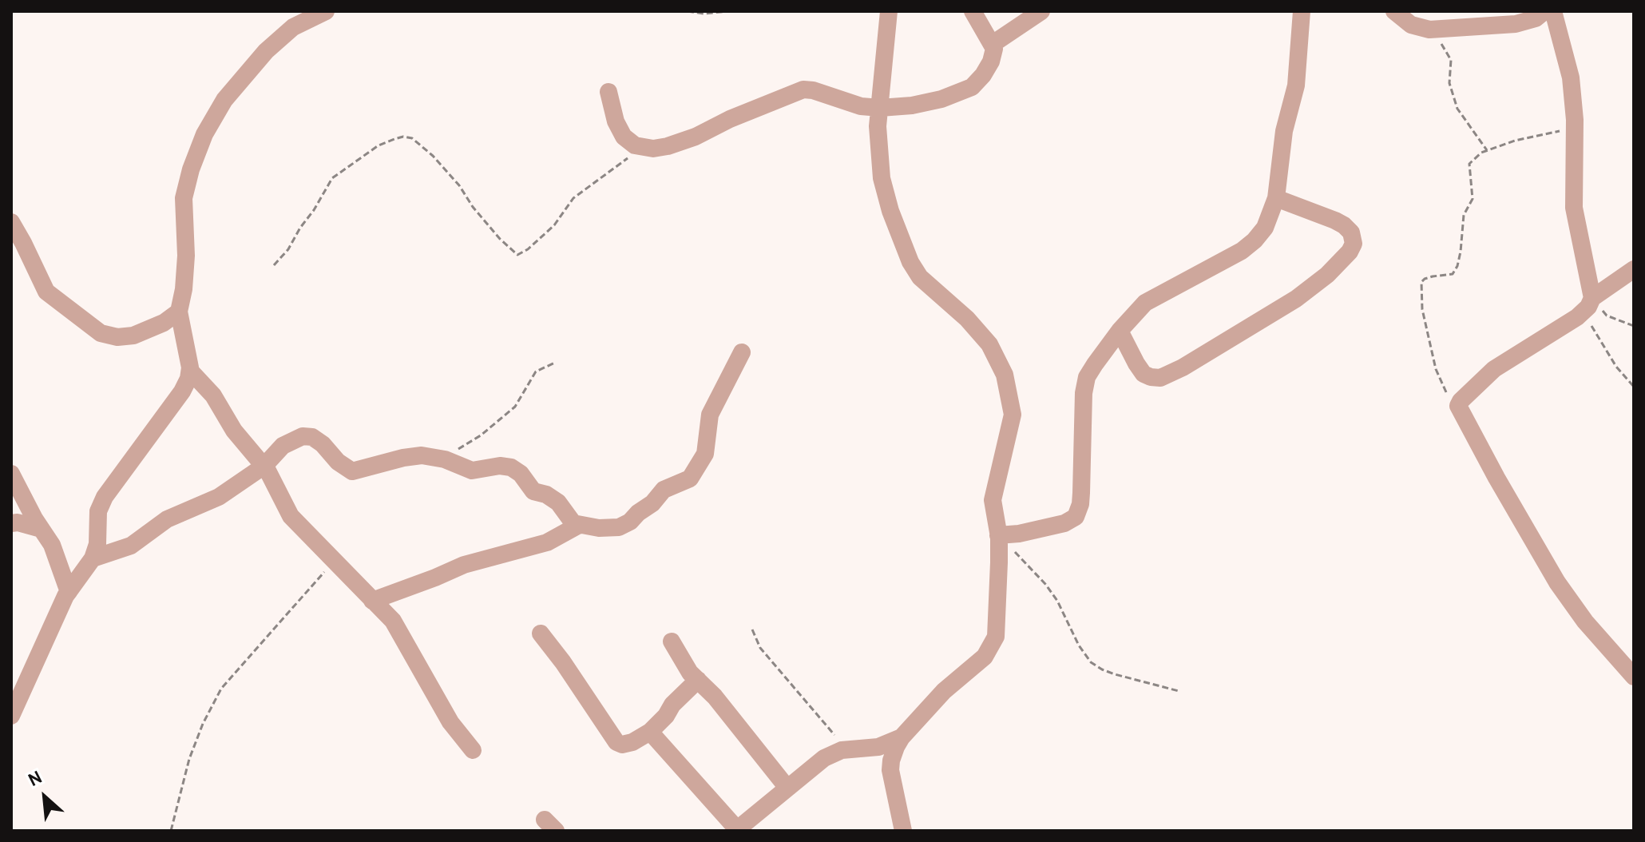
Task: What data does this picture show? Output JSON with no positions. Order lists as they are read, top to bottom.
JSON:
{
  "north": "top left"
}
